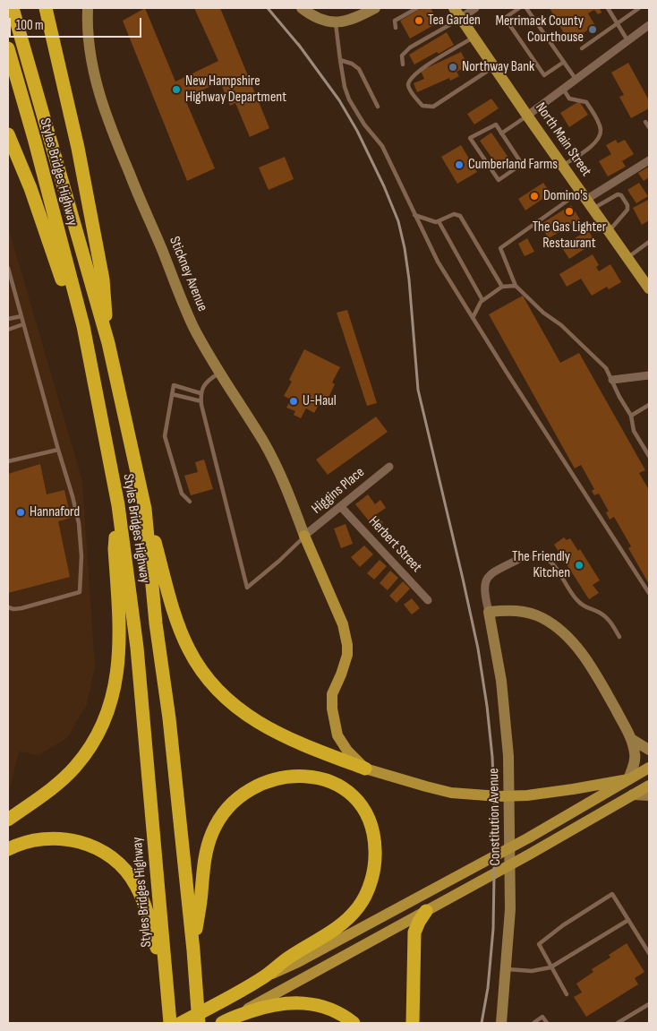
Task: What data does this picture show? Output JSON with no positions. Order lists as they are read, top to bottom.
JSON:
{
  "streets": {
    "highway": ["Styles Bridges Highway"],
    "main road": ["North Main Street"],
    "street": [
      "Stickney Avenue",
      "Higgins Place",
      "Herbert Street",
      "Constitution Avenue"
    ]
  },
  "crossings": [
    ["Stickney Avenue", "Higgins Place"],
    ["Higgins Place", "Herbert Street"]
  ],
  "places": [
    "Tea Garden",
    "Merrimack County Courthouse",
    "Northway Bank",
    "New Hampshire Highway Department",
    "Cumberland Farms",
    "Domino's",
    "The Gas Lighter Restaurant",
    "U-Haul",
    "Hannaford",
    "The Friendly Kitchen"
  ],
  "scale_bar": "100 m"
}
